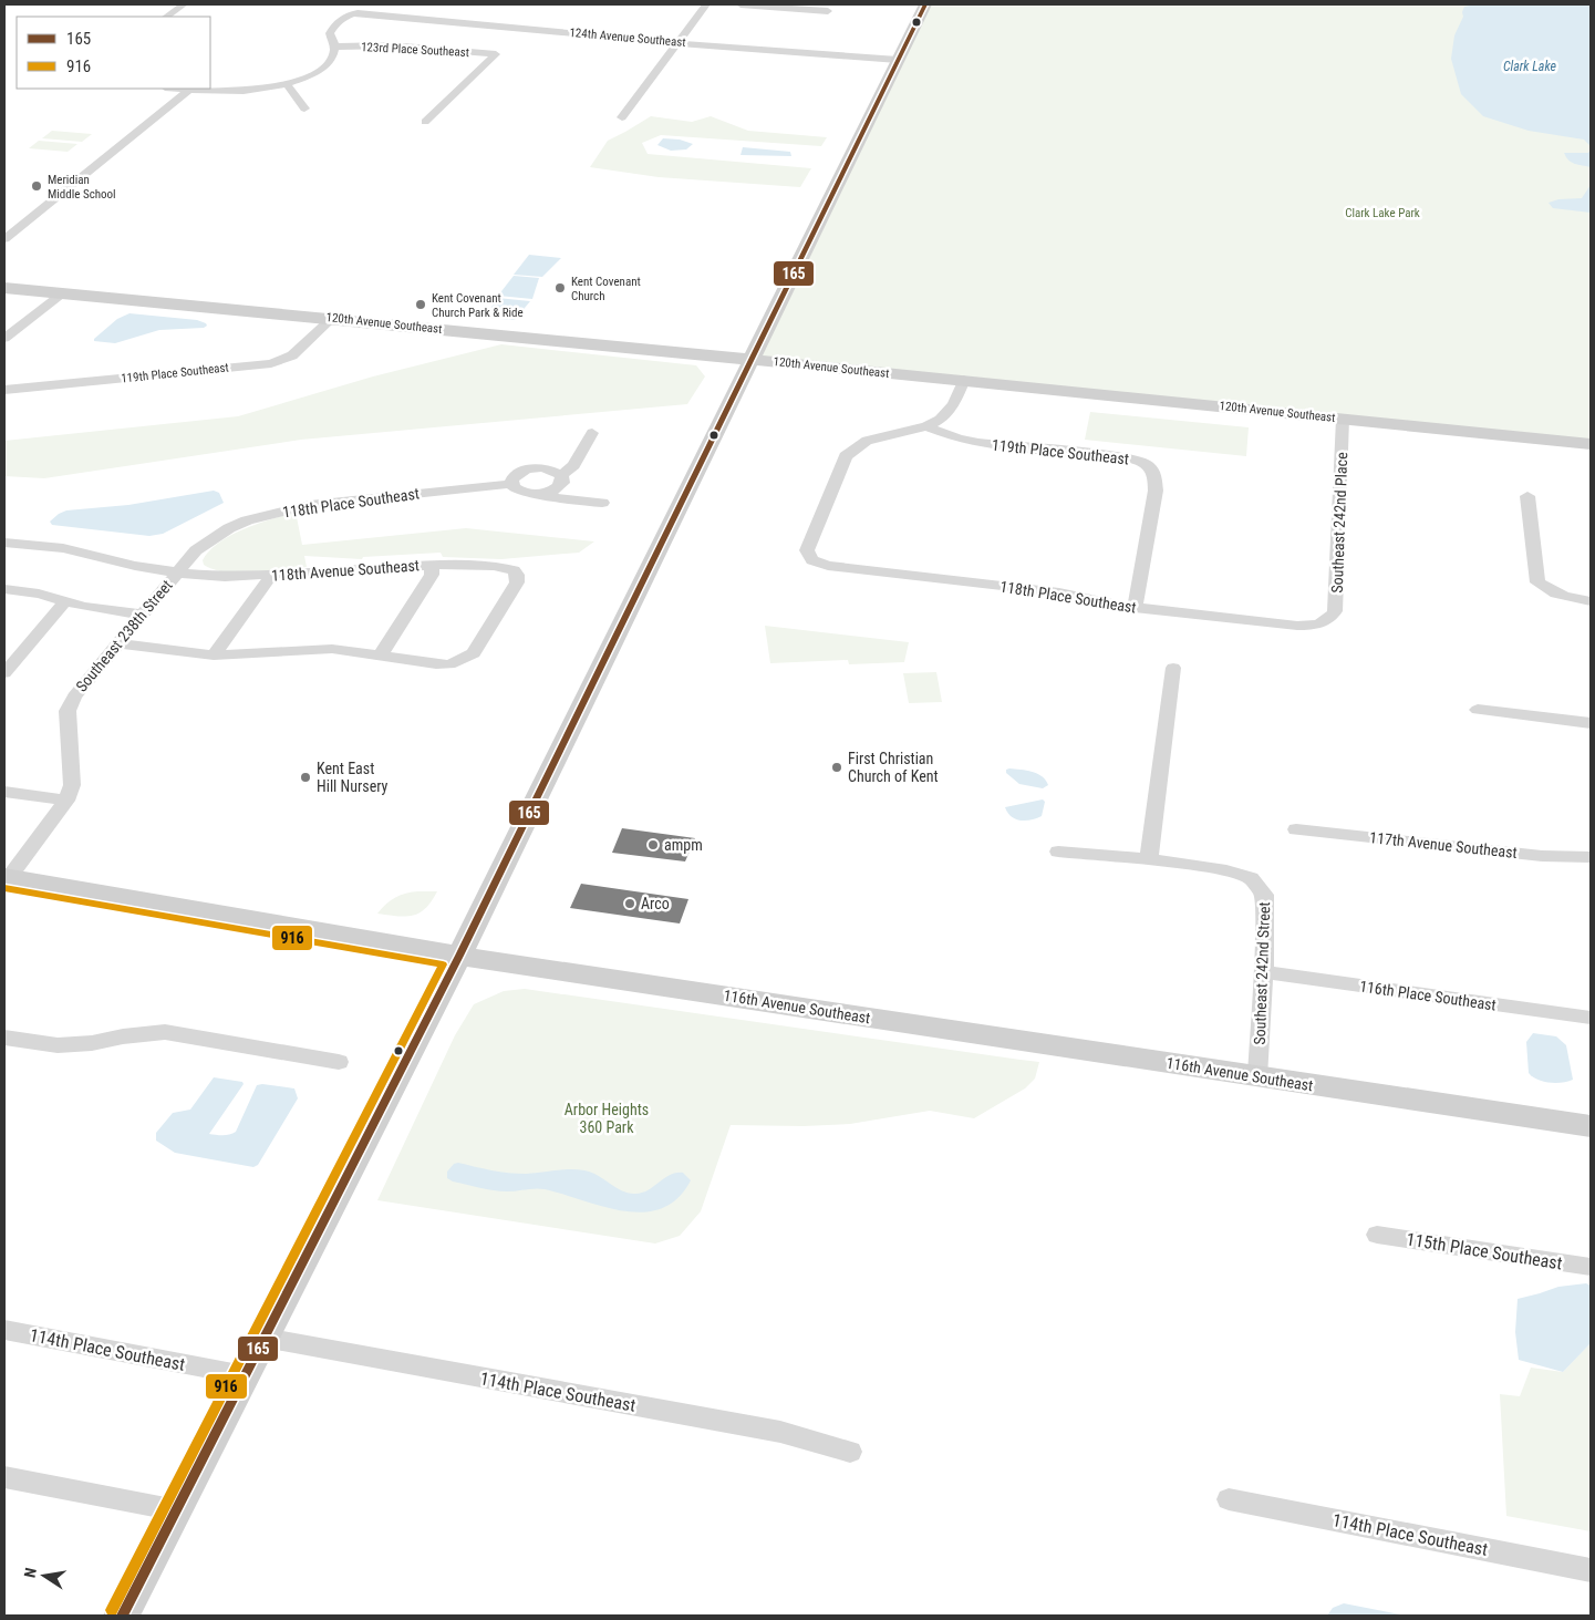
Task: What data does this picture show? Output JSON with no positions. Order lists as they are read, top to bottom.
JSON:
{
  "streets": {
    "main road": ["120th Avenue Southeast", "116th Avenue Southeast"],
    "street": [
      "124th Avenue Southeast",
      "123rd Place Southeast",
      "119th Place Southeast",
      "118th Place Southeast",
      "Southeast 242nd Place",
      "118th Avenue Southeast",
      "Southeast 238th Street",
      "117th Avenue Southeast",
      "Southeast 242nd Street",
      "116th Place Southeast",
      "115th Place Southeast",
      "114th Place Southeast"
    ]
  },
  "crossings": [
    ["124th Avenue Southeast", "123rd Place Southeast"],
    ["120th Avenue Southeast", "119th Place Southeast"],
    ["120th Avenue Southeast", "Southeast 242nd Place"],
    ["119th Place Southeast", "118th Place Southeast"],
    ["118th Place Southeast", "Southeast 242nd Place"],
    ["118th Place Southeast", "118th Avenue Southeast"],
    ["118th Place Southeast", "Southeast 238th Street"],
    ["118th Avenue Southeast", "Southeast 238th Street"],
    ["Southeast 238th Street", "116th Avenue Southeast"],
    ["Southeast 242nd Street", "116th Place Southeast"],
    ["Southeast 242nd Street", "116th Avenue Southeast"]
  ],
  "water": ["Clark Lake"],
  "parks": ["Clark Lake Park", "Arbor Heights 360 Park"],
  "places": [
    "Meridian Middle School",
    "Kent Covenant Church",
    "Kent Covenant Church Park & Ride",
    "First Christian Church of Kent",
    "Kent East Hill Nursery",
    "ampm",
    "Arco"
  ],
  "lines": ["transit line 165", "transit line 916"],
  "legend": ["165", "916"],
  "north": "left"
}
